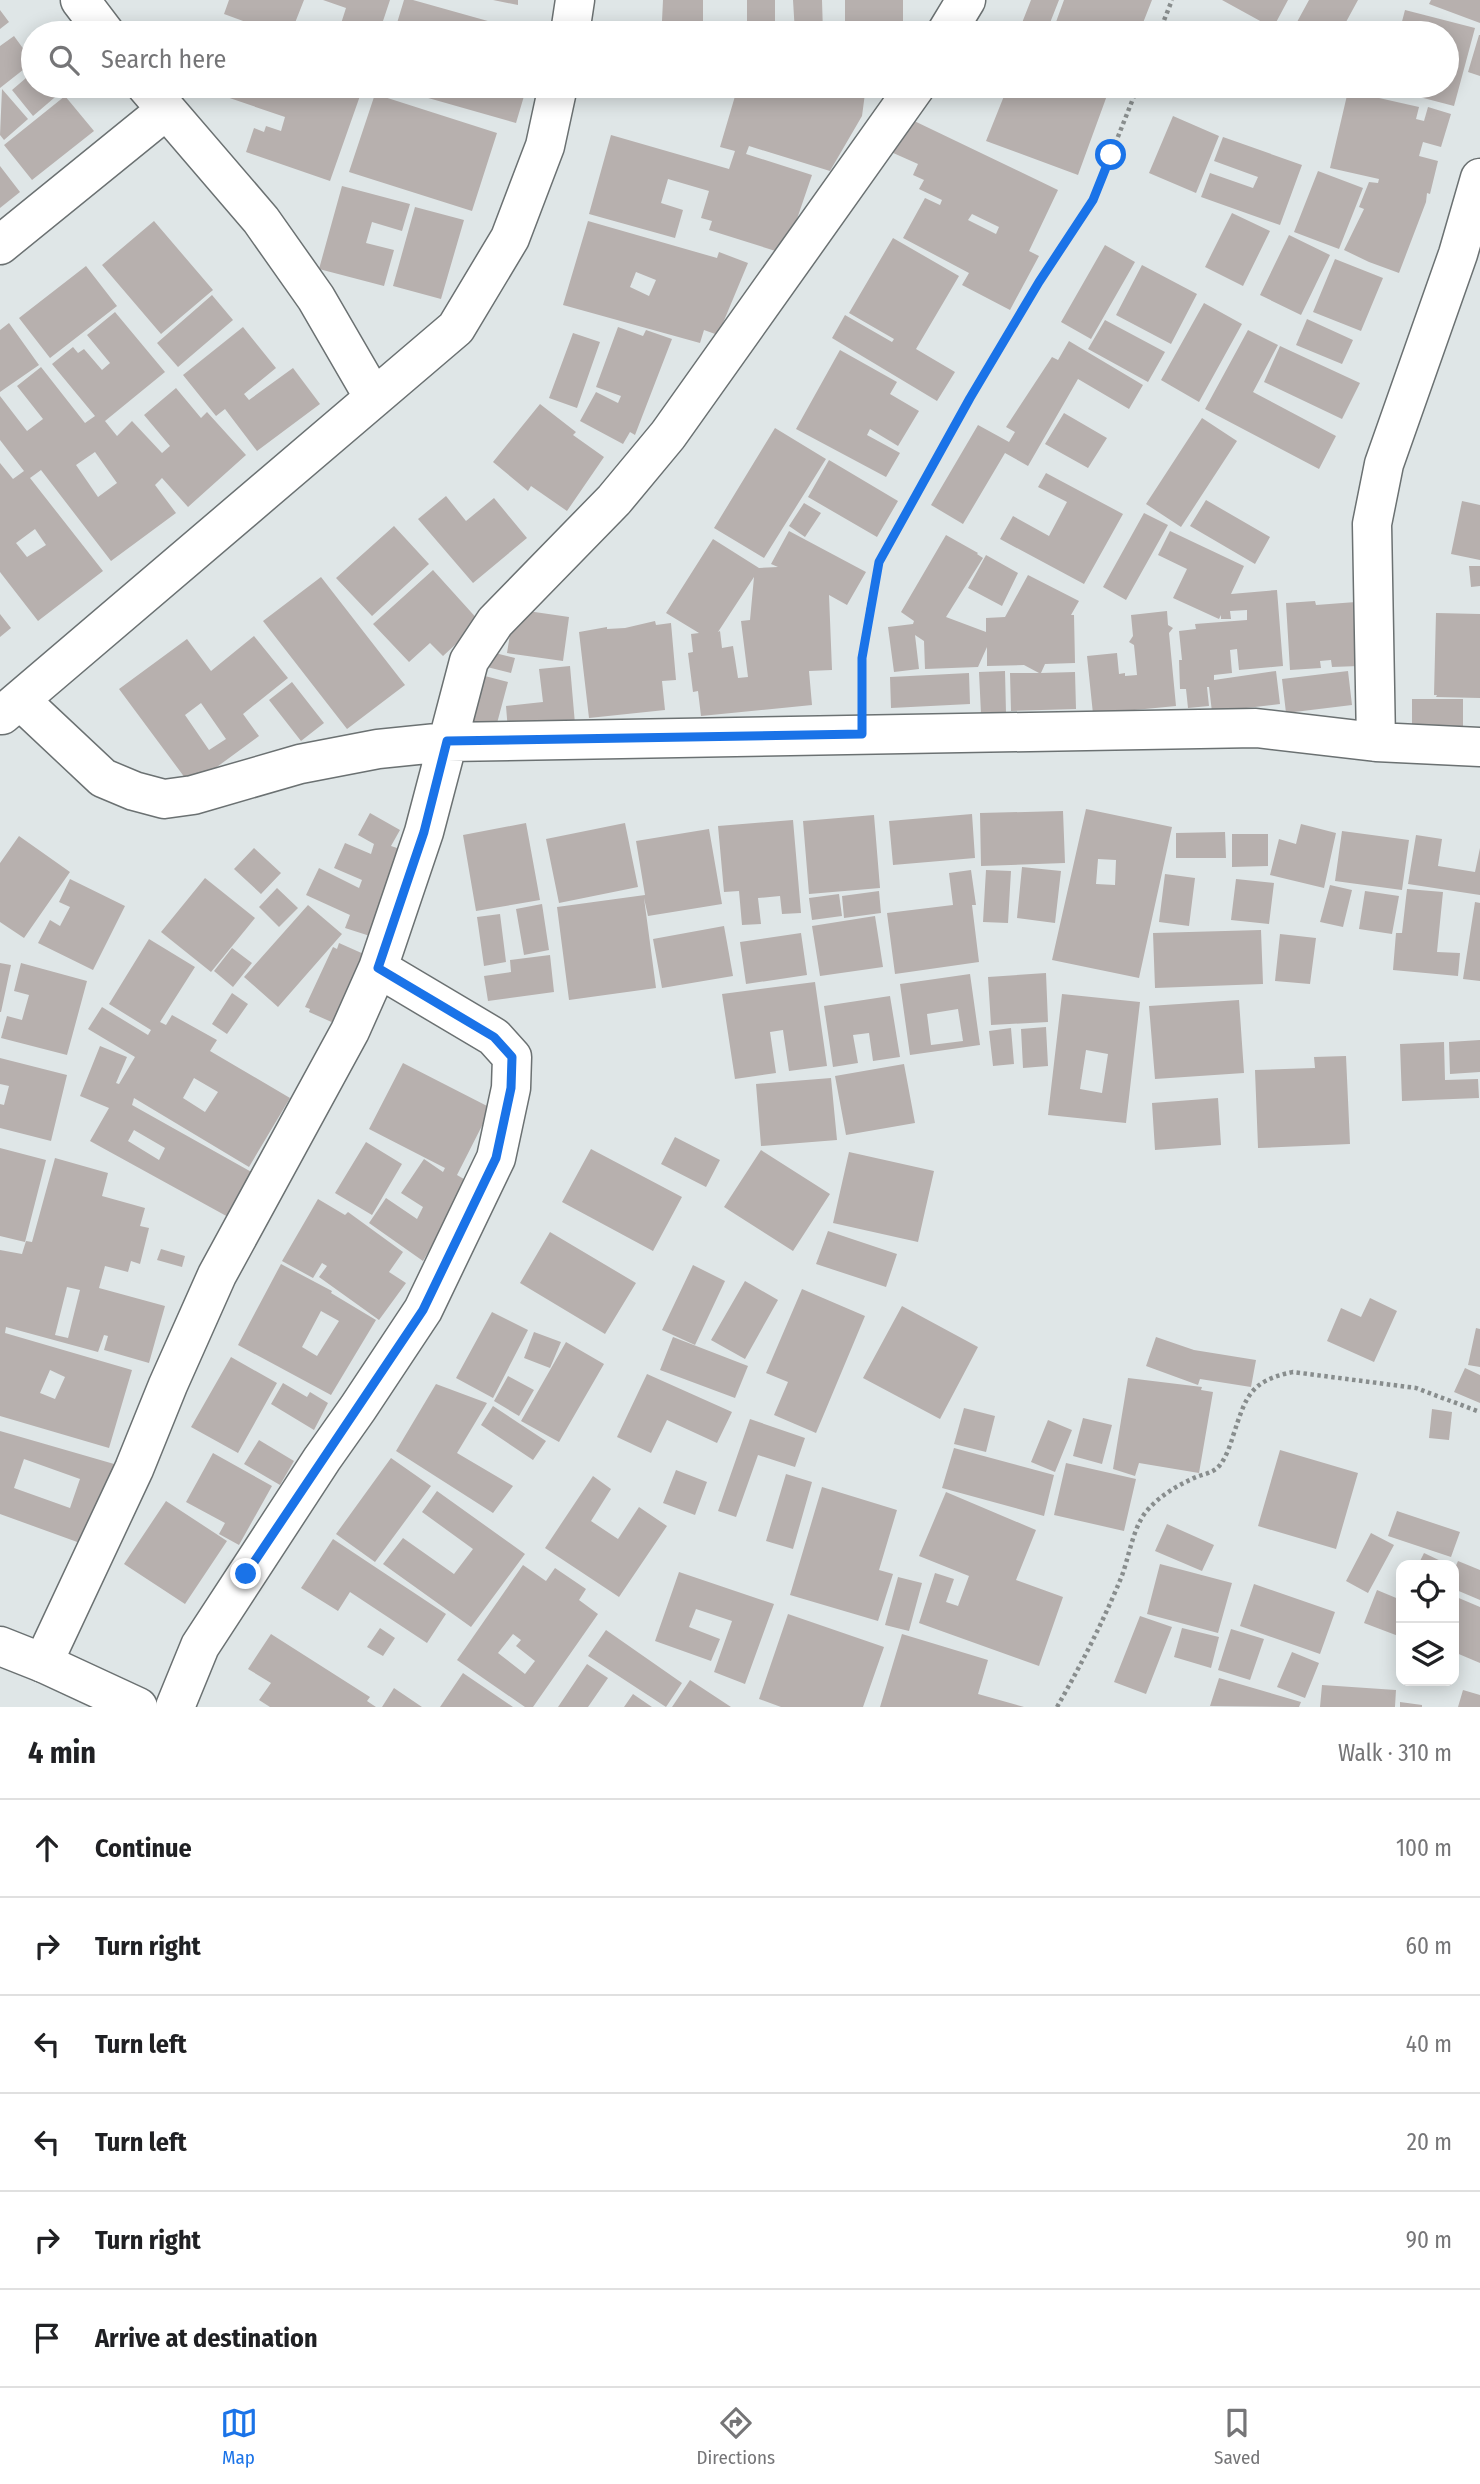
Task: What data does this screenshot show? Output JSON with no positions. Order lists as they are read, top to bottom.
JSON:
{
  "page": {
    "search": "Search here",
    "heading": ["4 min", "Walk · 310 m"],
    "list": [
      ["Continue", "100 m"],
      ["Turn right", "60 m"],
      ["Turn left", "40 m"],
      ["Turn left", "20 m"],
      ["Turn right", "90 m"],
      "Arrive at destination"
    ],
    "nav": ["Map", "Directions", "Saved"]
  }
}
